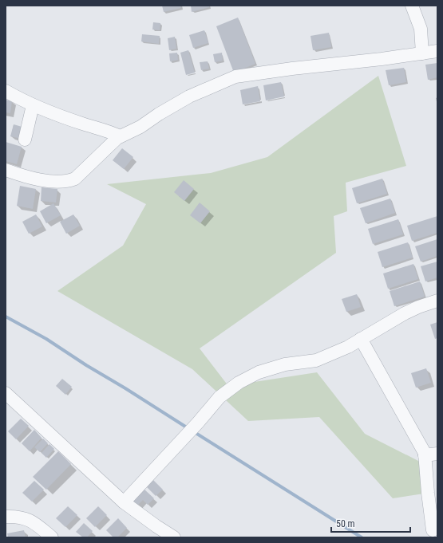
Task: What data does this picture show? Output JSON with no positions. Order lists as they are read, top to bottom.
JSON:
{
  "scale_bar": "50 m"
}
